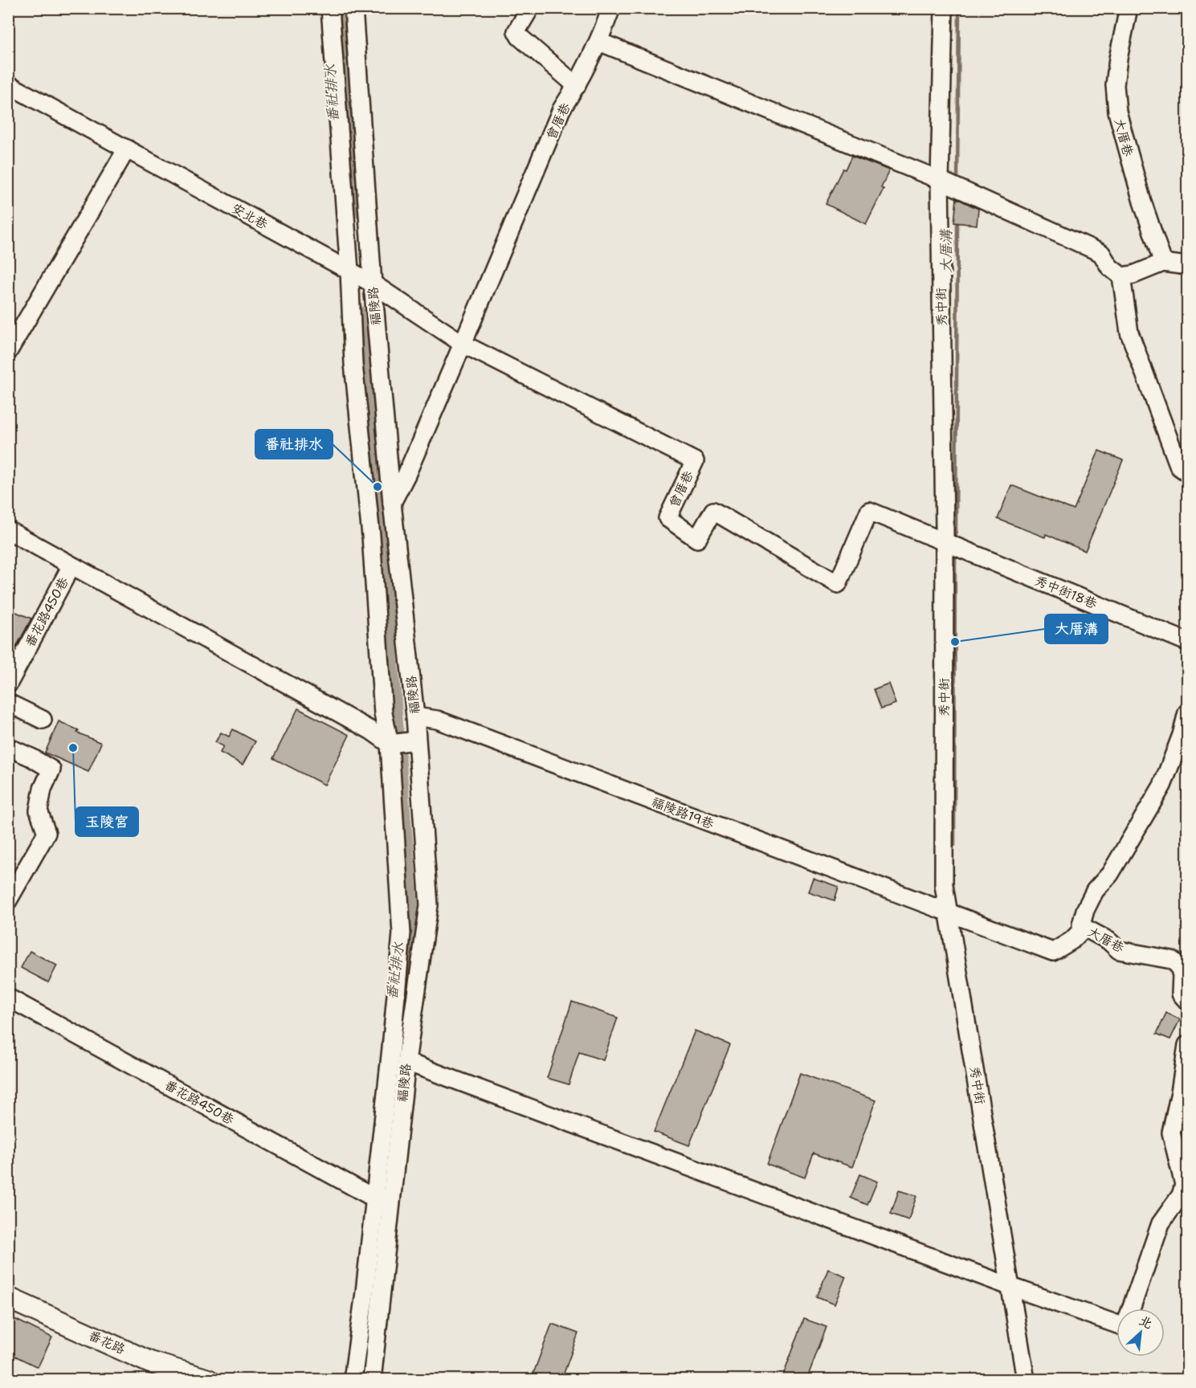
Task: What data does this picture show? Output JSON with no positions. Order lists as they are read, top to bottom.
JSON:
{
  "streets": {
    "main road": ["番花路"],
    "street": [
      "曾厝巷",
      "大厝巷",
      "安北巷",
      "福陵路",
      "秀中街",
      "秀中街18巷",
      "番花路450巷",
      "福陵路19巷"
    ]
  },
  "crossings": [
    ["曾厝巷", "安北巷"],
    ["曾厝巷", "福陵路"],
    ["曾厝巷", "秀中街"],
    ["曾厝巷", "秀中街18巷"],
    ["大厝巷", "秀中街"],
    ["大厝巷", "福陵路19巷"],
    ["安北巷", "福陵路"],
    ["福陵路", "番花路450巷"],
    ["福陵路", "福陵路19巷"],
    ["秀中街", "秀中街18巷"],
    ["秀中街", "福陵路19巷"]
  ],
  "water": ["番社排水", "大厝溝"],
  "places": ["番社排水", "大厝溝", "玉陵宮"],
  "north": "top right"
}
